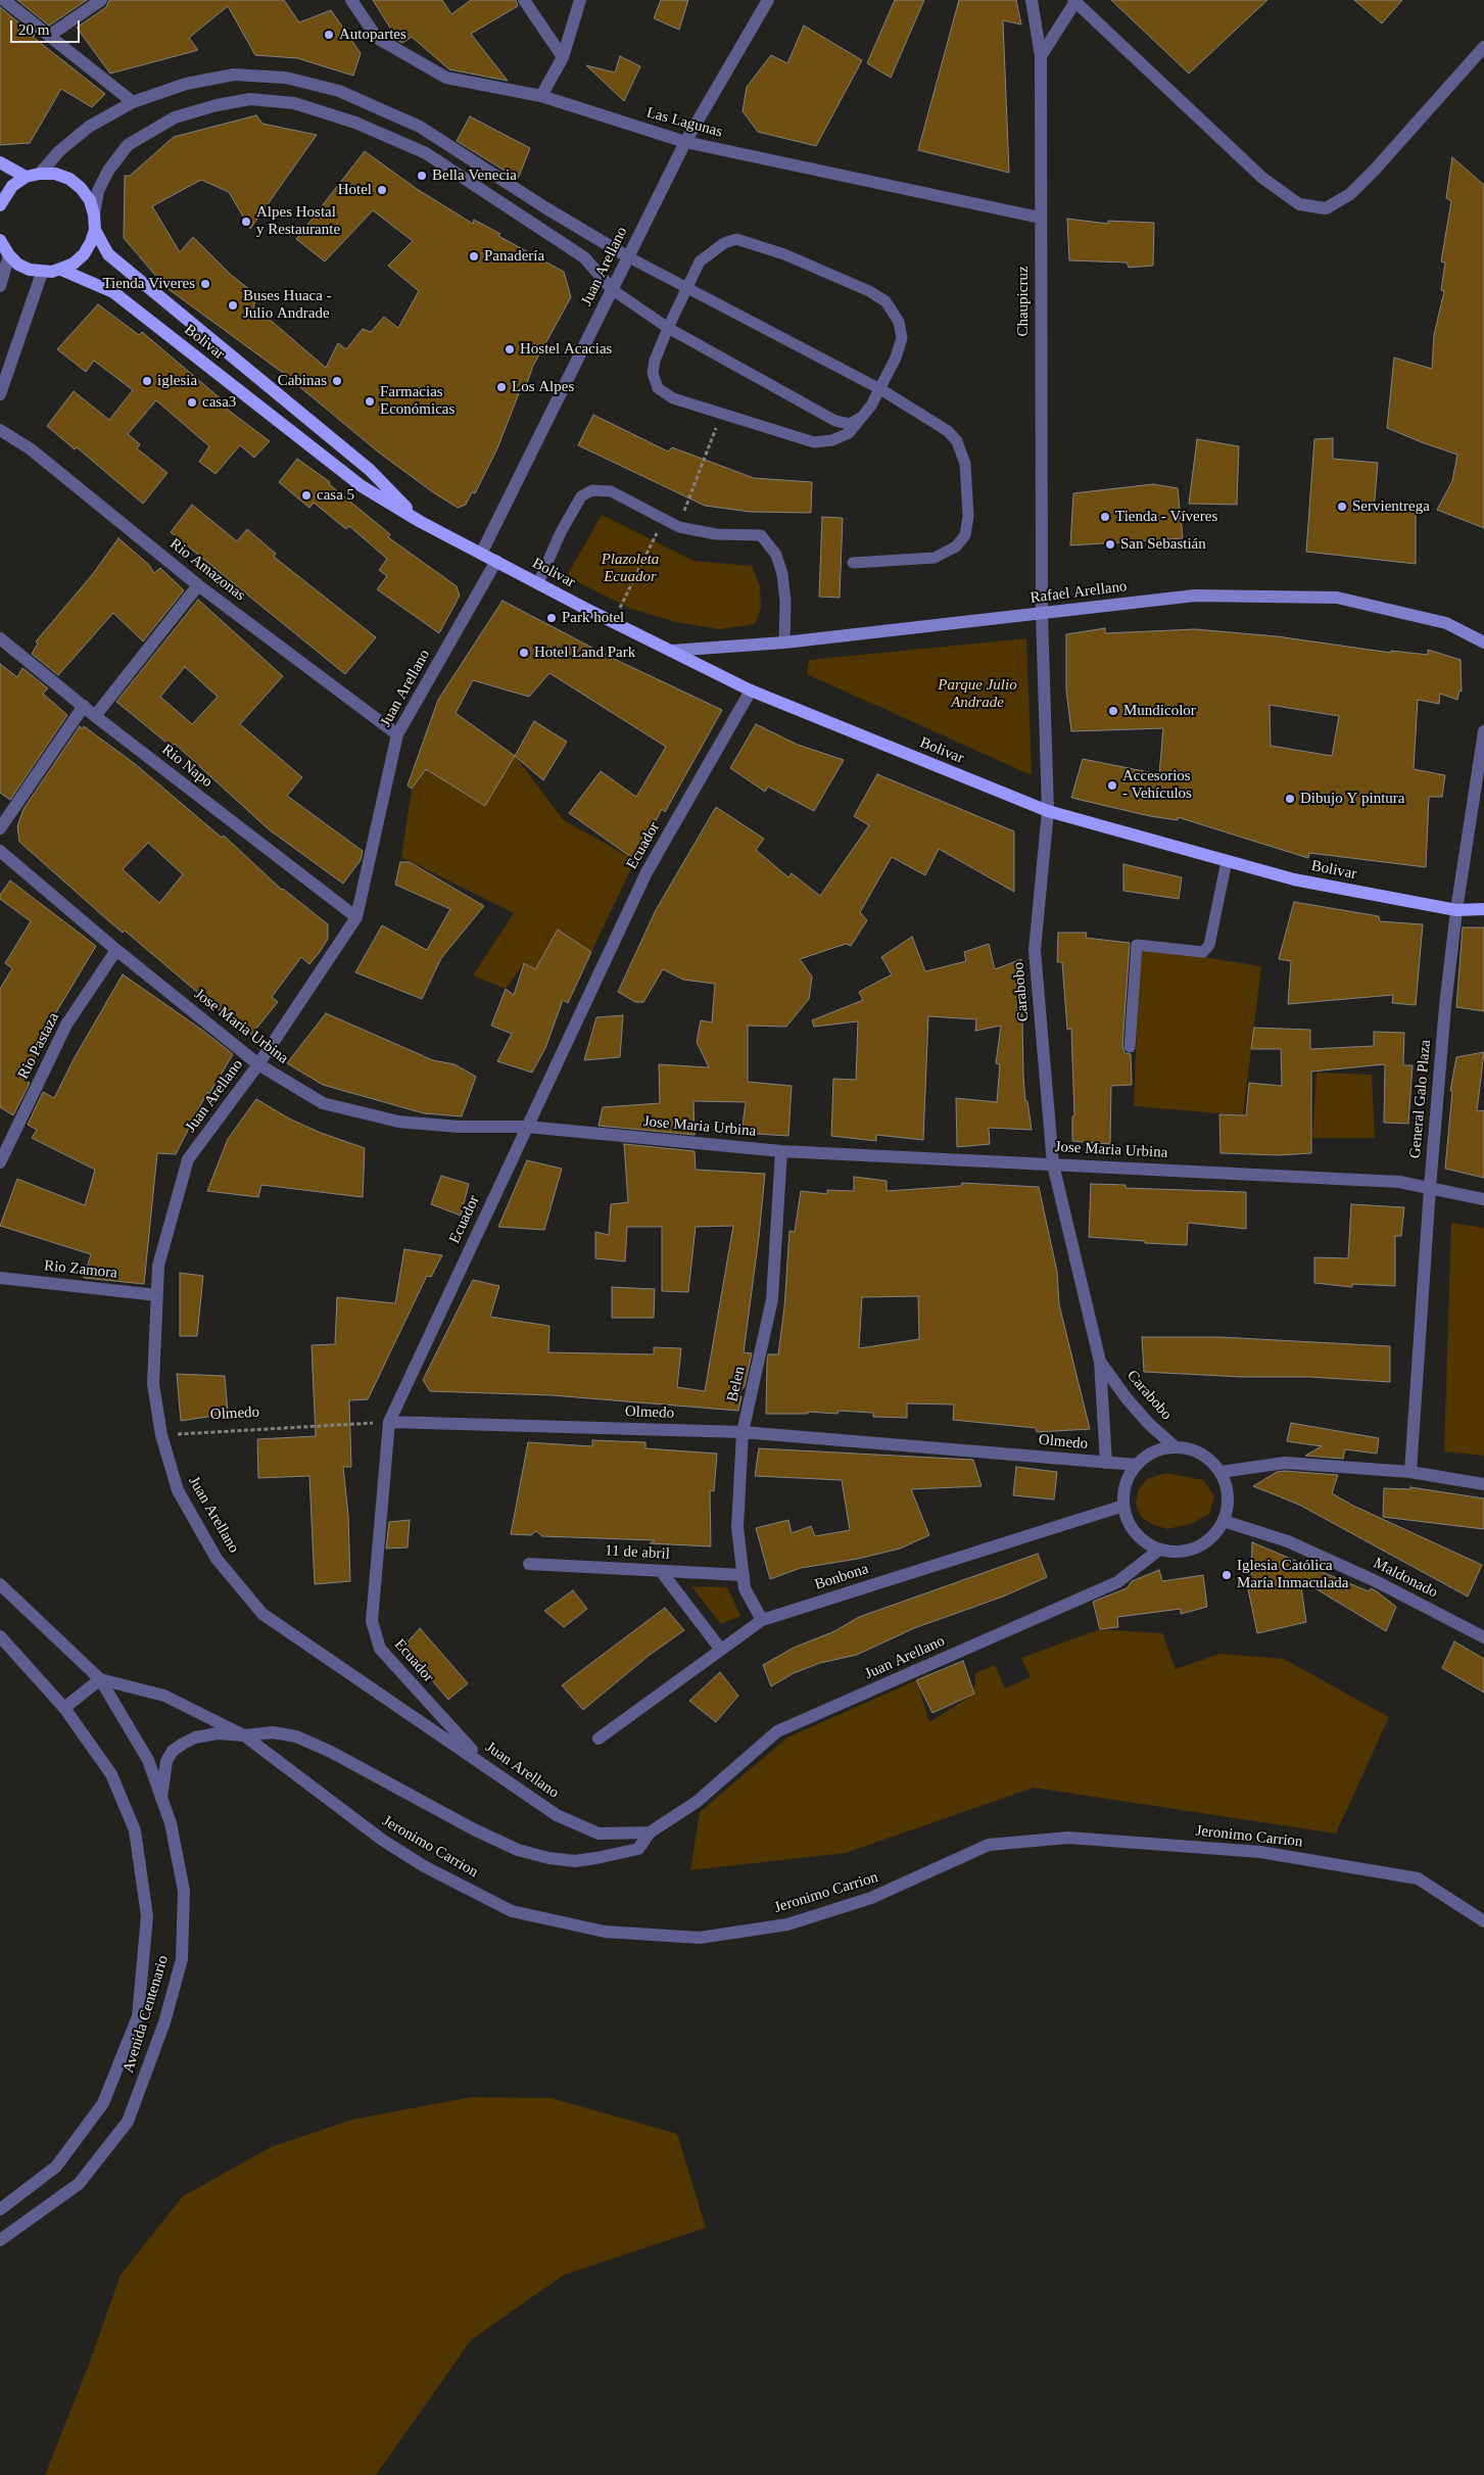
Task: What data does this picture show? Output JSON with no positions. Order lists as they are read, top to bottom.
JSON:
{
  "streets": {
    "main road": ["Bolivar", "Rafael Arellano"],
    "street": [
      "Las Lagunas",
      "Juan Arellano",
      "Chaupicruz",
      "Rio Amazonas",
      "Rio Napo",
      "Ecuador",
      "Carabobo",
      "Jose Maria Urbina",
      "Rio Pastaza",
      "General Galo Plaza",
      "Rio Zamora",
      "Belen",
      "Olmedo",
      "11 de abril",
      "Bonbona",
      "Maldonado",
      "Jeronimo Carrion",
      "Avenida Centenario"
    ]
  },
  "crossings": [
    ["Las Lagunas", "Juan Arellano"],
    ["Las Lagunas", "Chaupicruz"],
    ["Juan Arellano", "Bolivar"],
    ["Juan Arellano", "Rio Amazonas"],
    ["Juan Arellano", "Rio Napo"],
    ["Juan Arellano", "Ecuador"],
    ["Juan Arellano", "Carabobo"],
    ["Juan Arellano", "Jose Maria Urbina"],
    ["Juan Arellano", "Rio Zamora"],
    ["Juan Arellano", "Olmedo"],
    ["Juan Arellano", "Bonbona"],
    ["Juan Arellano", "Maldonado"],
    ["Chaupicruz", "Rafael Arellano"],
    ["Chaupicruz", "Carabobo"],
    ["Bolivar", "Rafael Arellano"],
    ["Bolivar", "Ecuador"],
    ["Bolivar", "Carabobo"],
    ["Bolivar", "General Galo Plaza"],
    ["Rafael Arellano", "Carabobo"],
    ["Ecuador", "Jose Maria Urbina"],
    ["Ecuador", "Olmedo"],
    ["Carabobo", "Jose Maria Urbina"],
    ["Carabobo", "Olmedo"],
    ["Carabobo", "Bonbona"],
    ["Carabobo", "Maldonado"],
    ["Jose Maria Urbina", "Rio Pastaza"],
    ["Jose Maria Urbina", "General Galo Plaza"],
    ["Jose Maria Urbina", "Belen"],
    ["Belen", "Olmedo"],
    ["Belen", "11 de abril"],
    ["Belen", "Bonbona"],
    ["Olmedo", "Bonbona"],
    ["Olmedo", "Maldonado"],
    ["Bonbona", "Maldonado"],
    ["Jeronimo Carrion", "Avenida Centenario"]
  ],
  "parks": ["Plazoleta Ecuador", "Parque Julio Andrade"],
  "places": [
    "Autopartes",
    "Bella Venecia",
    "Hotel",
    "Alpes Hostal y Restaurante",
    "Panadería",
    "Tienda Viveres",
    "Buses Huaca - Julio Andrade",
    "Hostel Acacias",
    "iglesia",
    "Cabinas",
    "Los Alpes",
    "Farmacias Económicas",
    "casa3",
    "casa 5",
    "Servientrega",
    "Tienda - Víveres",
    "San Sebastián",
    "Park hotel",
    "Hotel Land Park",
    "Mundicolor",
    "Accesorios - Vehículos",
    "Dibujo Y pintura",
    "Iglesia Católica María Inmaculada"
  ],
  "scale_bar": "20 m"
}
